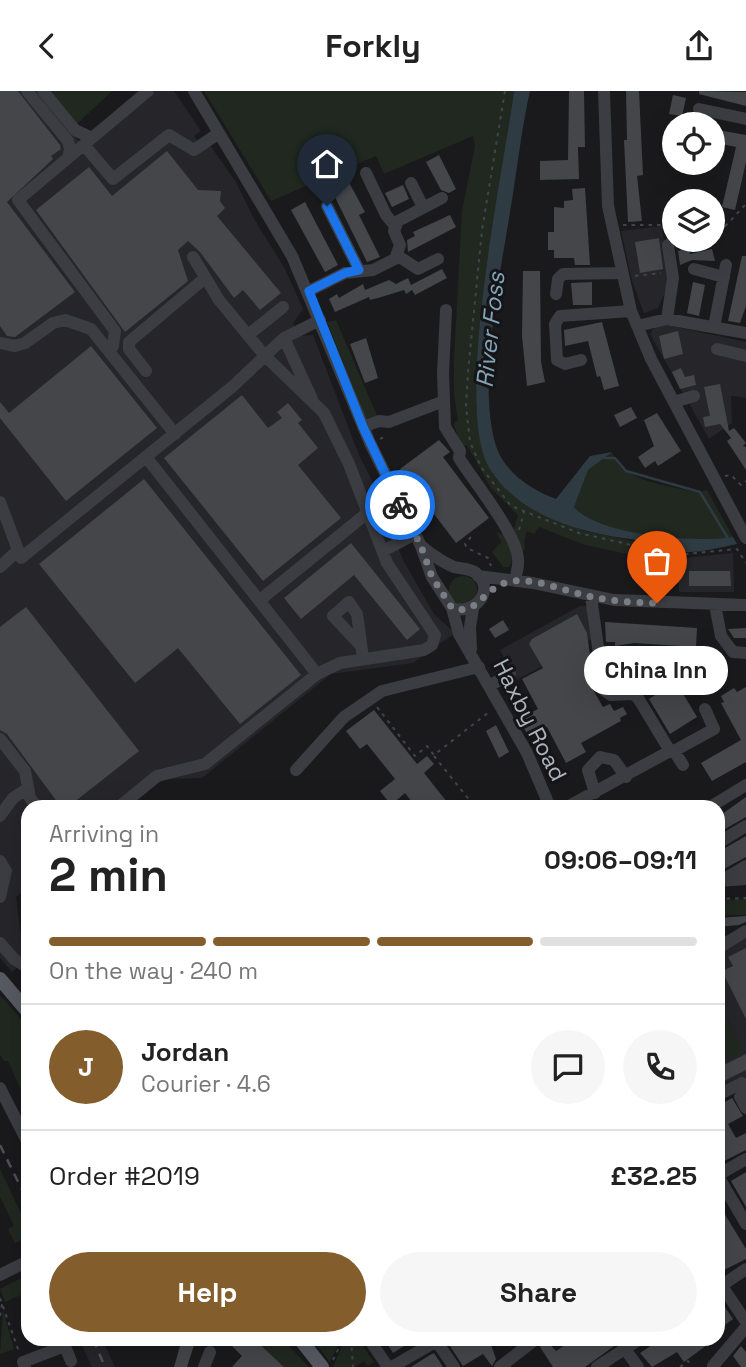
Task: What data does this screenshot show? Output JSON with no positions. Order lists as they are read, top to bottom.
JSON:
{
  "streets": {
    "street": ["Haxby Road"]
  },
  "water": ["River Foss"],
  "places": ["China Inn"],
  "page": {
    "header": "Forkly",
    "bubble": "China Inn",
    "heading": ["2 min", "Arriving in", "09:06–09:11"],
    "panel": [
      "Jordan",
      "Courier · 4.6",
      "Order #2019",
      "£32.25"
    ],
    "bar": "On the way · 240 m",
    "round": "J",
    "buttons": ["Help", "Share"]
  }
}
